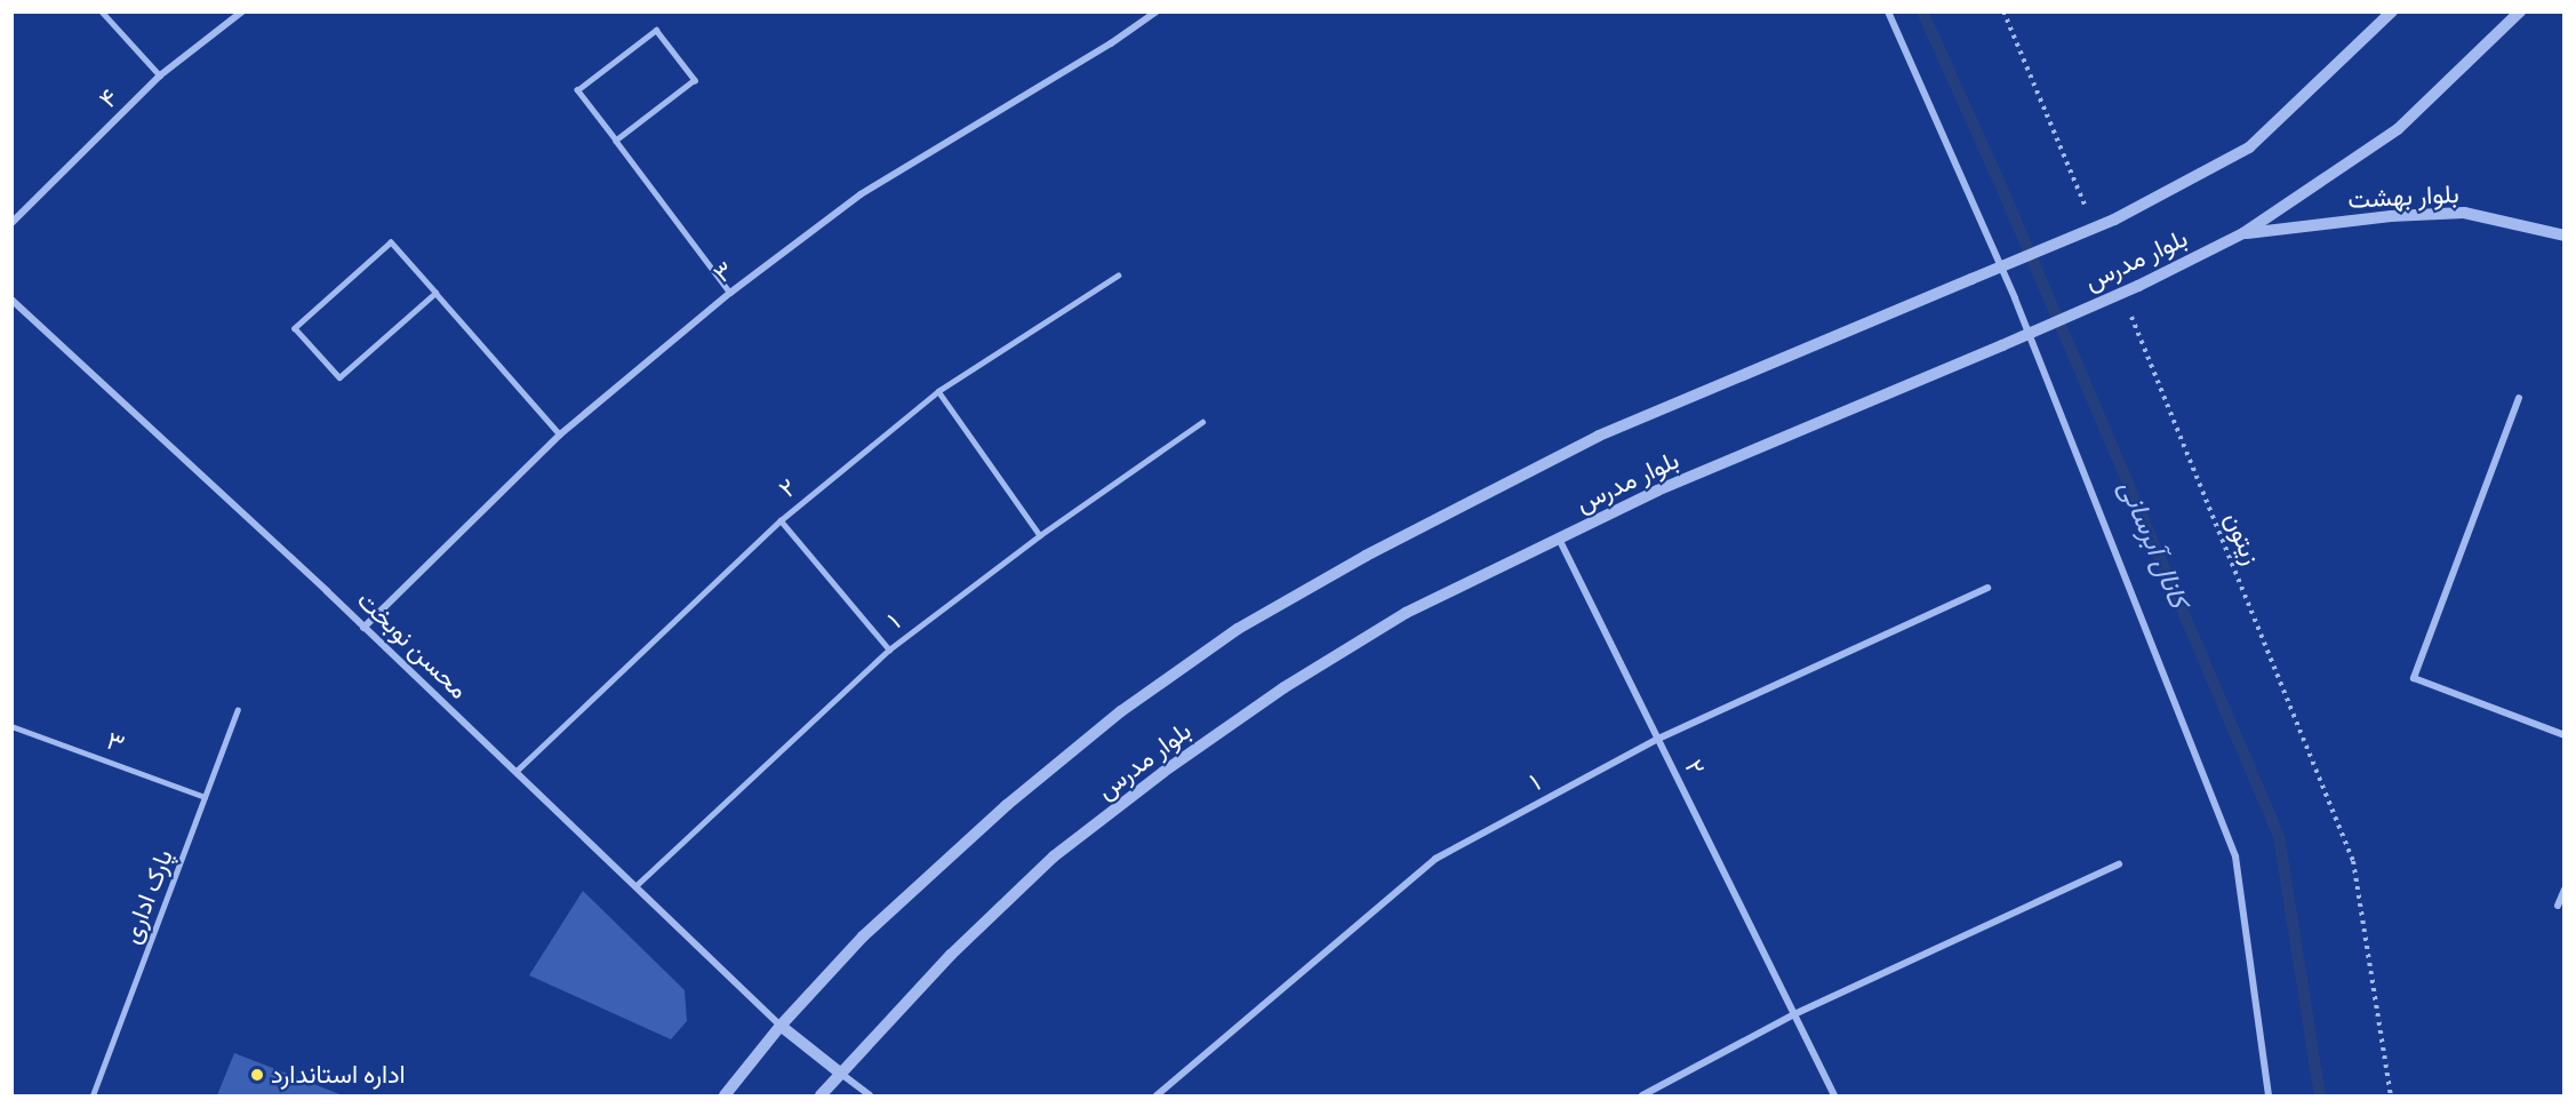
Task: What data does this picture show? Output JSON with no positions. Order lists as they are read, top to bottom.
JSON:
{
  "streets": {
    "street": [
      "۴",
      "بلوار بهشت",
      "بلوار مدرس",
      "۳",
      "۲",
      "۱",
      "محسن نوبخت"
    ],
    "lane": ["پارک اداری"],
    "path": ["زیتون"]
  },
  "crossings": [
    ["بلوار بهشت", "بلوار مدرس"],
    ["بلوار مدرس", "۲"],
    ["بلوار مدرس", "محسن نوبخت"],
    ["۳", "محسن نوبخت"],
    ["۳", "پارک اداری"],
    ["۲", "۱"],
    ["۲", "محسن نوبخت"],
    ["۱", "محسن نوبخت"]
  ],
  "water": ["کانال آبرسانی"],
  "places": ["اداره استاندارد"]
}
